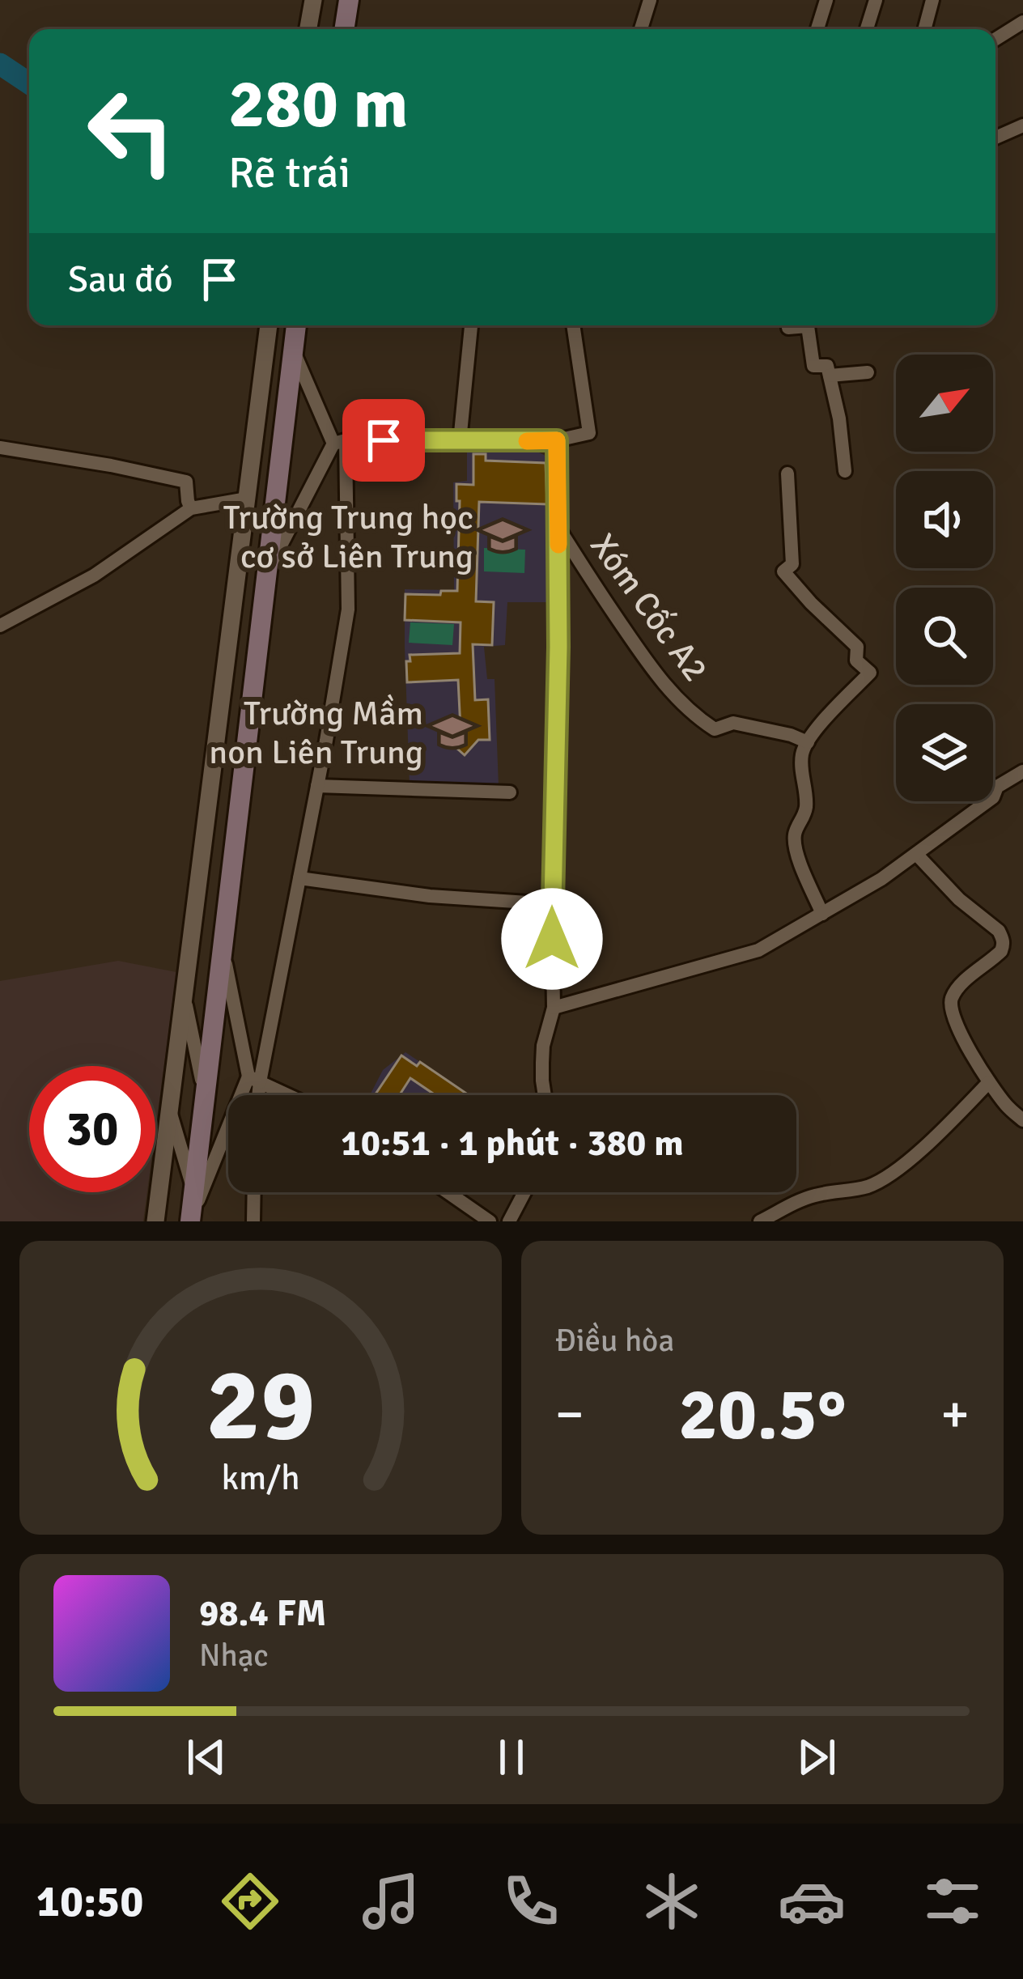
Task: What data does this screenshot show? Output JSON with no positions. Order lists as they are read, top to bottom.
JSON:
{
  "streets": {
    "street": ["Xóm Cốc A2"]
  },
  "places": {
    "school or university": ["Trường Trung học cơ sở Liên Trung", "Trường Mầm non Liên Trung"]
  },
  "north": "top right",
  "page": {
    "turn": ["280 m", "Rẽ trái"],
    "then": "Sau đó",
    "limit": "30",
    "trip": "10:51 · 1 phút · 380 m",
    "tile": "Điều hòa",
    "heat": ["−", "20.5°", "+"],
    "song": ["98.4 FM", "Nhạc"],
    "tabs": "10:50",
    "gauge": ["29", "km/h"]
  }
}
